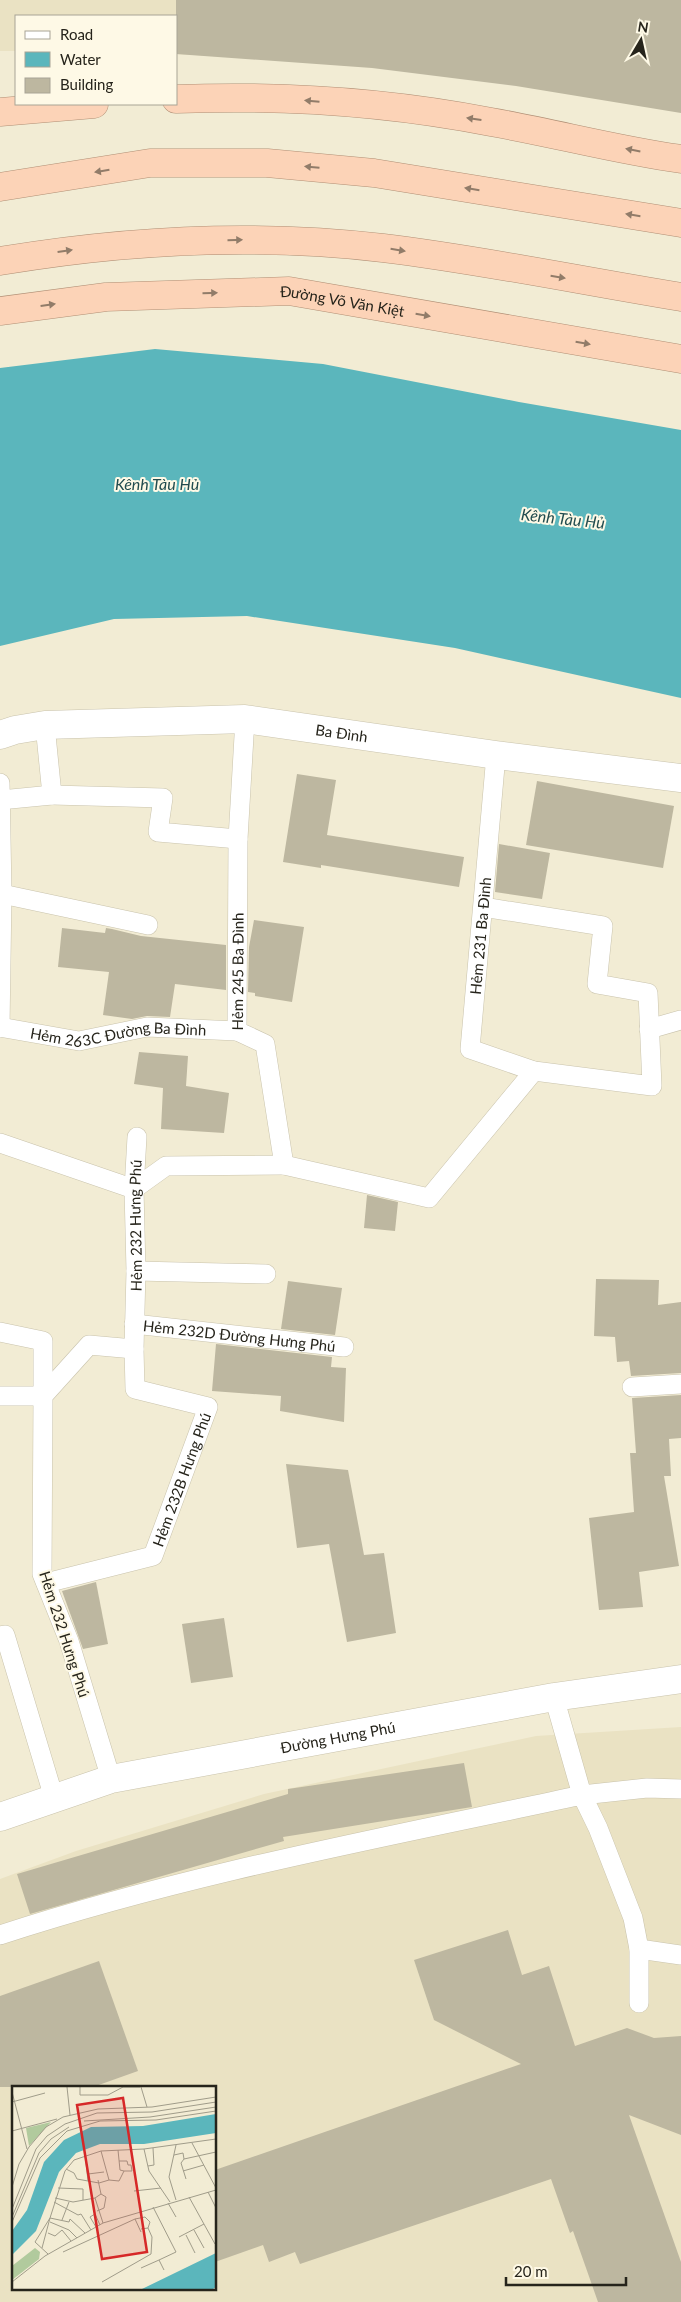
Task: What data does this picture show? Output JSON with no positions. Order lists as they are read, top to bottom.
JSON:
{
  "streets": {
    "highway": ["Đường Võ Văn Kiệt"],
    "main road": ["Ba Đình", "Đường Hưng Phú"],
    "lane": [
      "Hẻm 231 Ba Đình",
      "Hẻm 245 Ba Đình",
      "Hẻm 263C Đường Ba Đình",
      "Hẻm 232 Hưng Phú",
      "Hẻm 232D Đường Hưng Phú",
      "Hẻm 232B Hưng Phú"
    ]
  },
  "crossings": [
    ["Ba Đình", "Hẻm 231 Ba Đình"],
    ["Ba Đình", "Hẻm 245 Ba Đình"],
    ["Hẻm 245 Ba Đình", "Hẻm 263C Đường Ba Đình"],
    ["Hẻm 232 Hưng Phú", "Hẻm 232D Đường Hưng Phú"],
    ["Hẻm 232 Hưng Phú", "Hẻm 232B Hưng Phú"],
    ["Hẻm 232 Hưng Phú", "Đường Hưng Phú"]
  ],
  "water": ["Kênh Tàu Hủ"],
  "legend": ["Road", "Water", "Building"],
  "scale_bar": "20 m",
  "north": "top"
}
